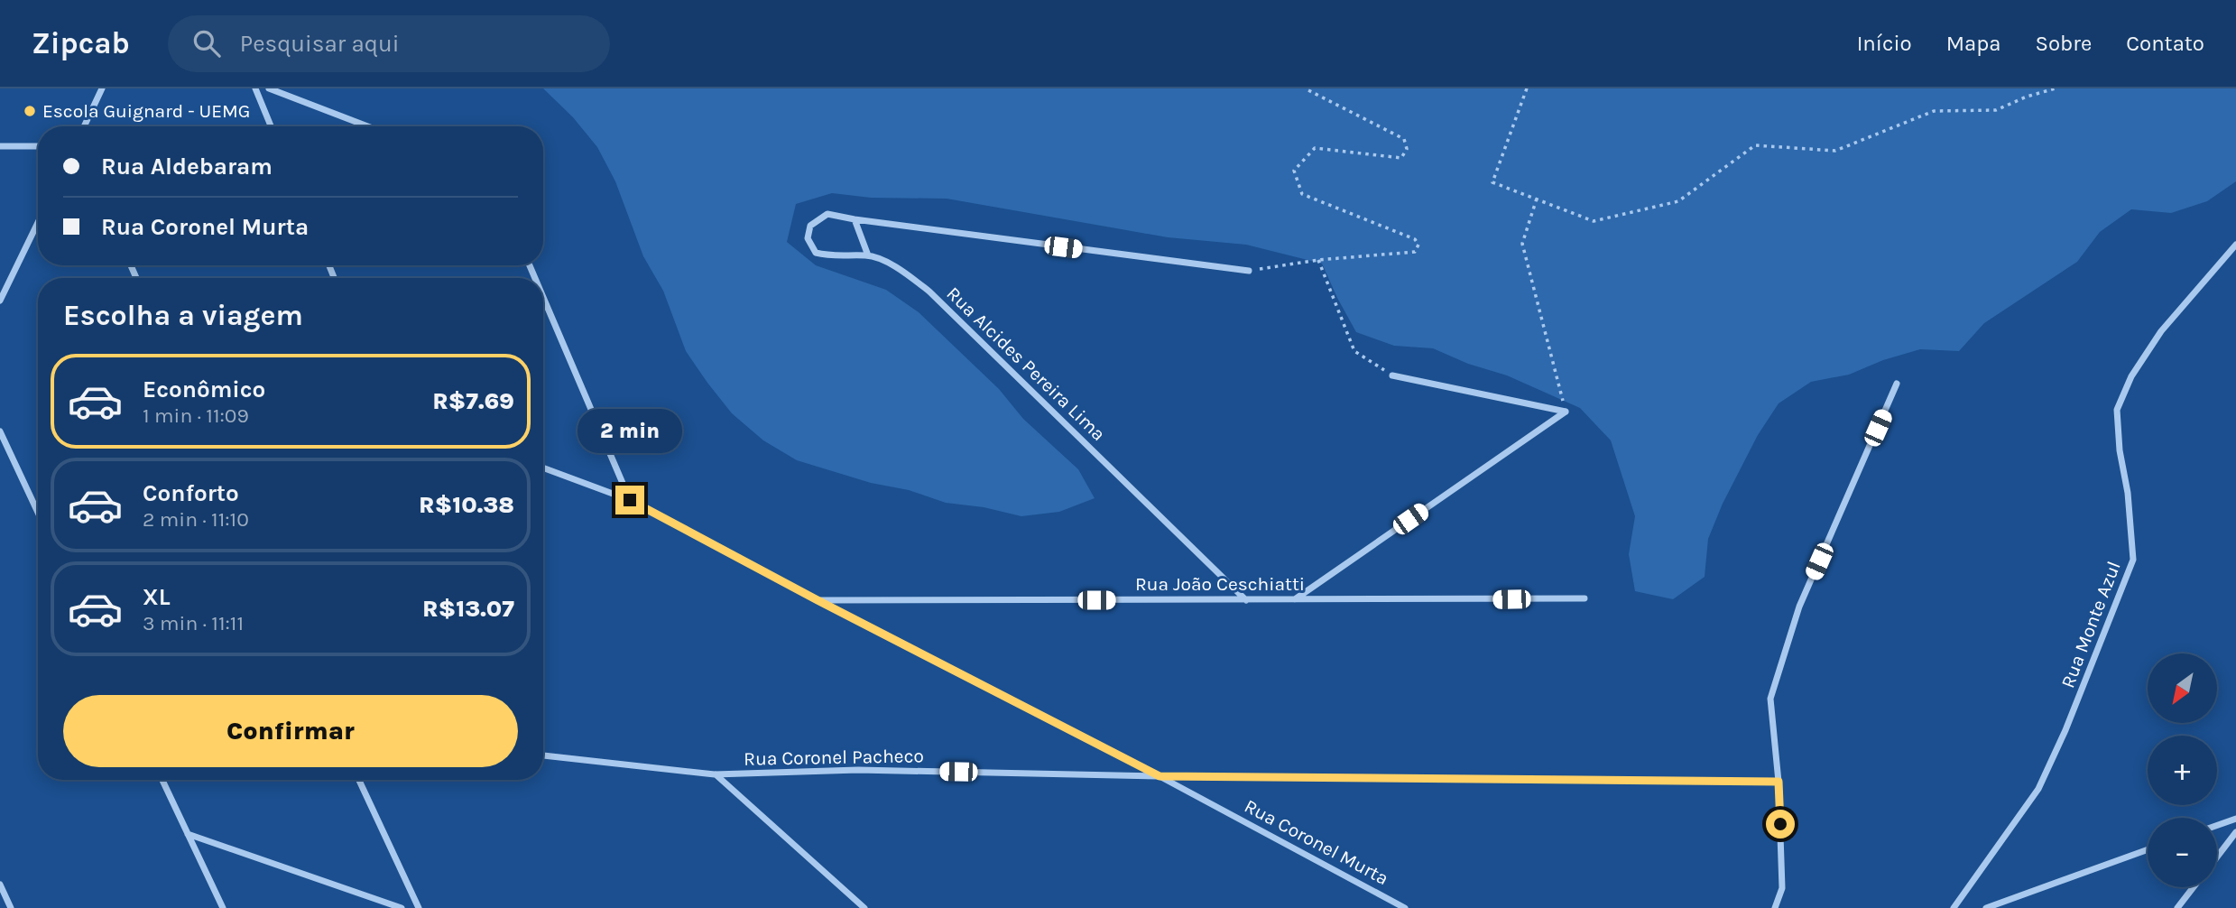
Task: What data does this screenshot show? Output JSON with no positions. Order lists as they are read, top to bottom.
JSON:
{
  "streets": {
    "street": [
      "Rua Alcides Pereira Lima",
      "Rua João Ceschiatti",
      "Rua Monte Azul",
      "Rua Coronel Pacheco",
      "Rua Coronel Murta"
    ]
  },
  "crossings": [
    ["Rua Alcides Pereira Lima", "Rua João Ceschiatti"],
    ["Rua João Ceschiatti", "Rua Coronel Murta"],
    ["Rua Coronel Pacheco", "Rua Coronel Murta"]
  ],
  "places": ["Escola Guignard - UEMG"],
  "north": "bottom left",
  "page": {
    "header": "Zipcab",
    "search": "Pesquisar aqui",
    "nav": [
      "Início",
      "Mapa",
      "Sobre",
      "Contato"
    ],
    "banner": ["Rua Aldebaram", "Rua Coronel Murta"],
    "heading": "Escolha a viagem",
    "list": [
      {
        "name": "Econômico",
        "note": "1 min · 11:09",
        "value": "R$7.69"
      },
      {
        "name": "Conforto",
        "note": "2 min · 11:10",
        "value": "R$10.38"
      },
      {
        "name": "XL",
        "note": "3 min · 11:11",
        "value": "R$13.07"
      }
    ],
    "bubble": "2 min",
    "map_buttons": ["+", "−"],
    "buttons": "Confirmar"
  }
}
